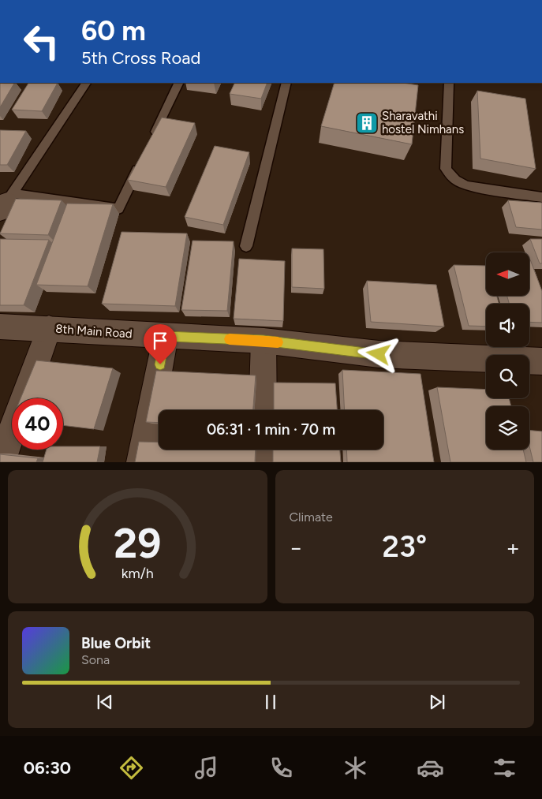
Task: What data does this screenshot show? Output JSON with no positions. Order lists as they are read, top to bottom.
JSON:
{
  "streets": {
    "street": ["8th Main Road"]
  },
  "places": {
    "building": ["Sharavathi hostel Nimhans"]
  },
  "north": "left",
  "page": {
    "turn": ["60 m", "5th Cross Road"],
    "limit": "40",
    "trip": "06:31 · 1 min · 70 m",
    "tile": "Climate",
    "heat": ["−", "23°", "+"],
    "song": ["Blue Orbit", "Sona"],
    "tabs": "06:30",
    "gauge": ["29", "km/h"]
  }
}
